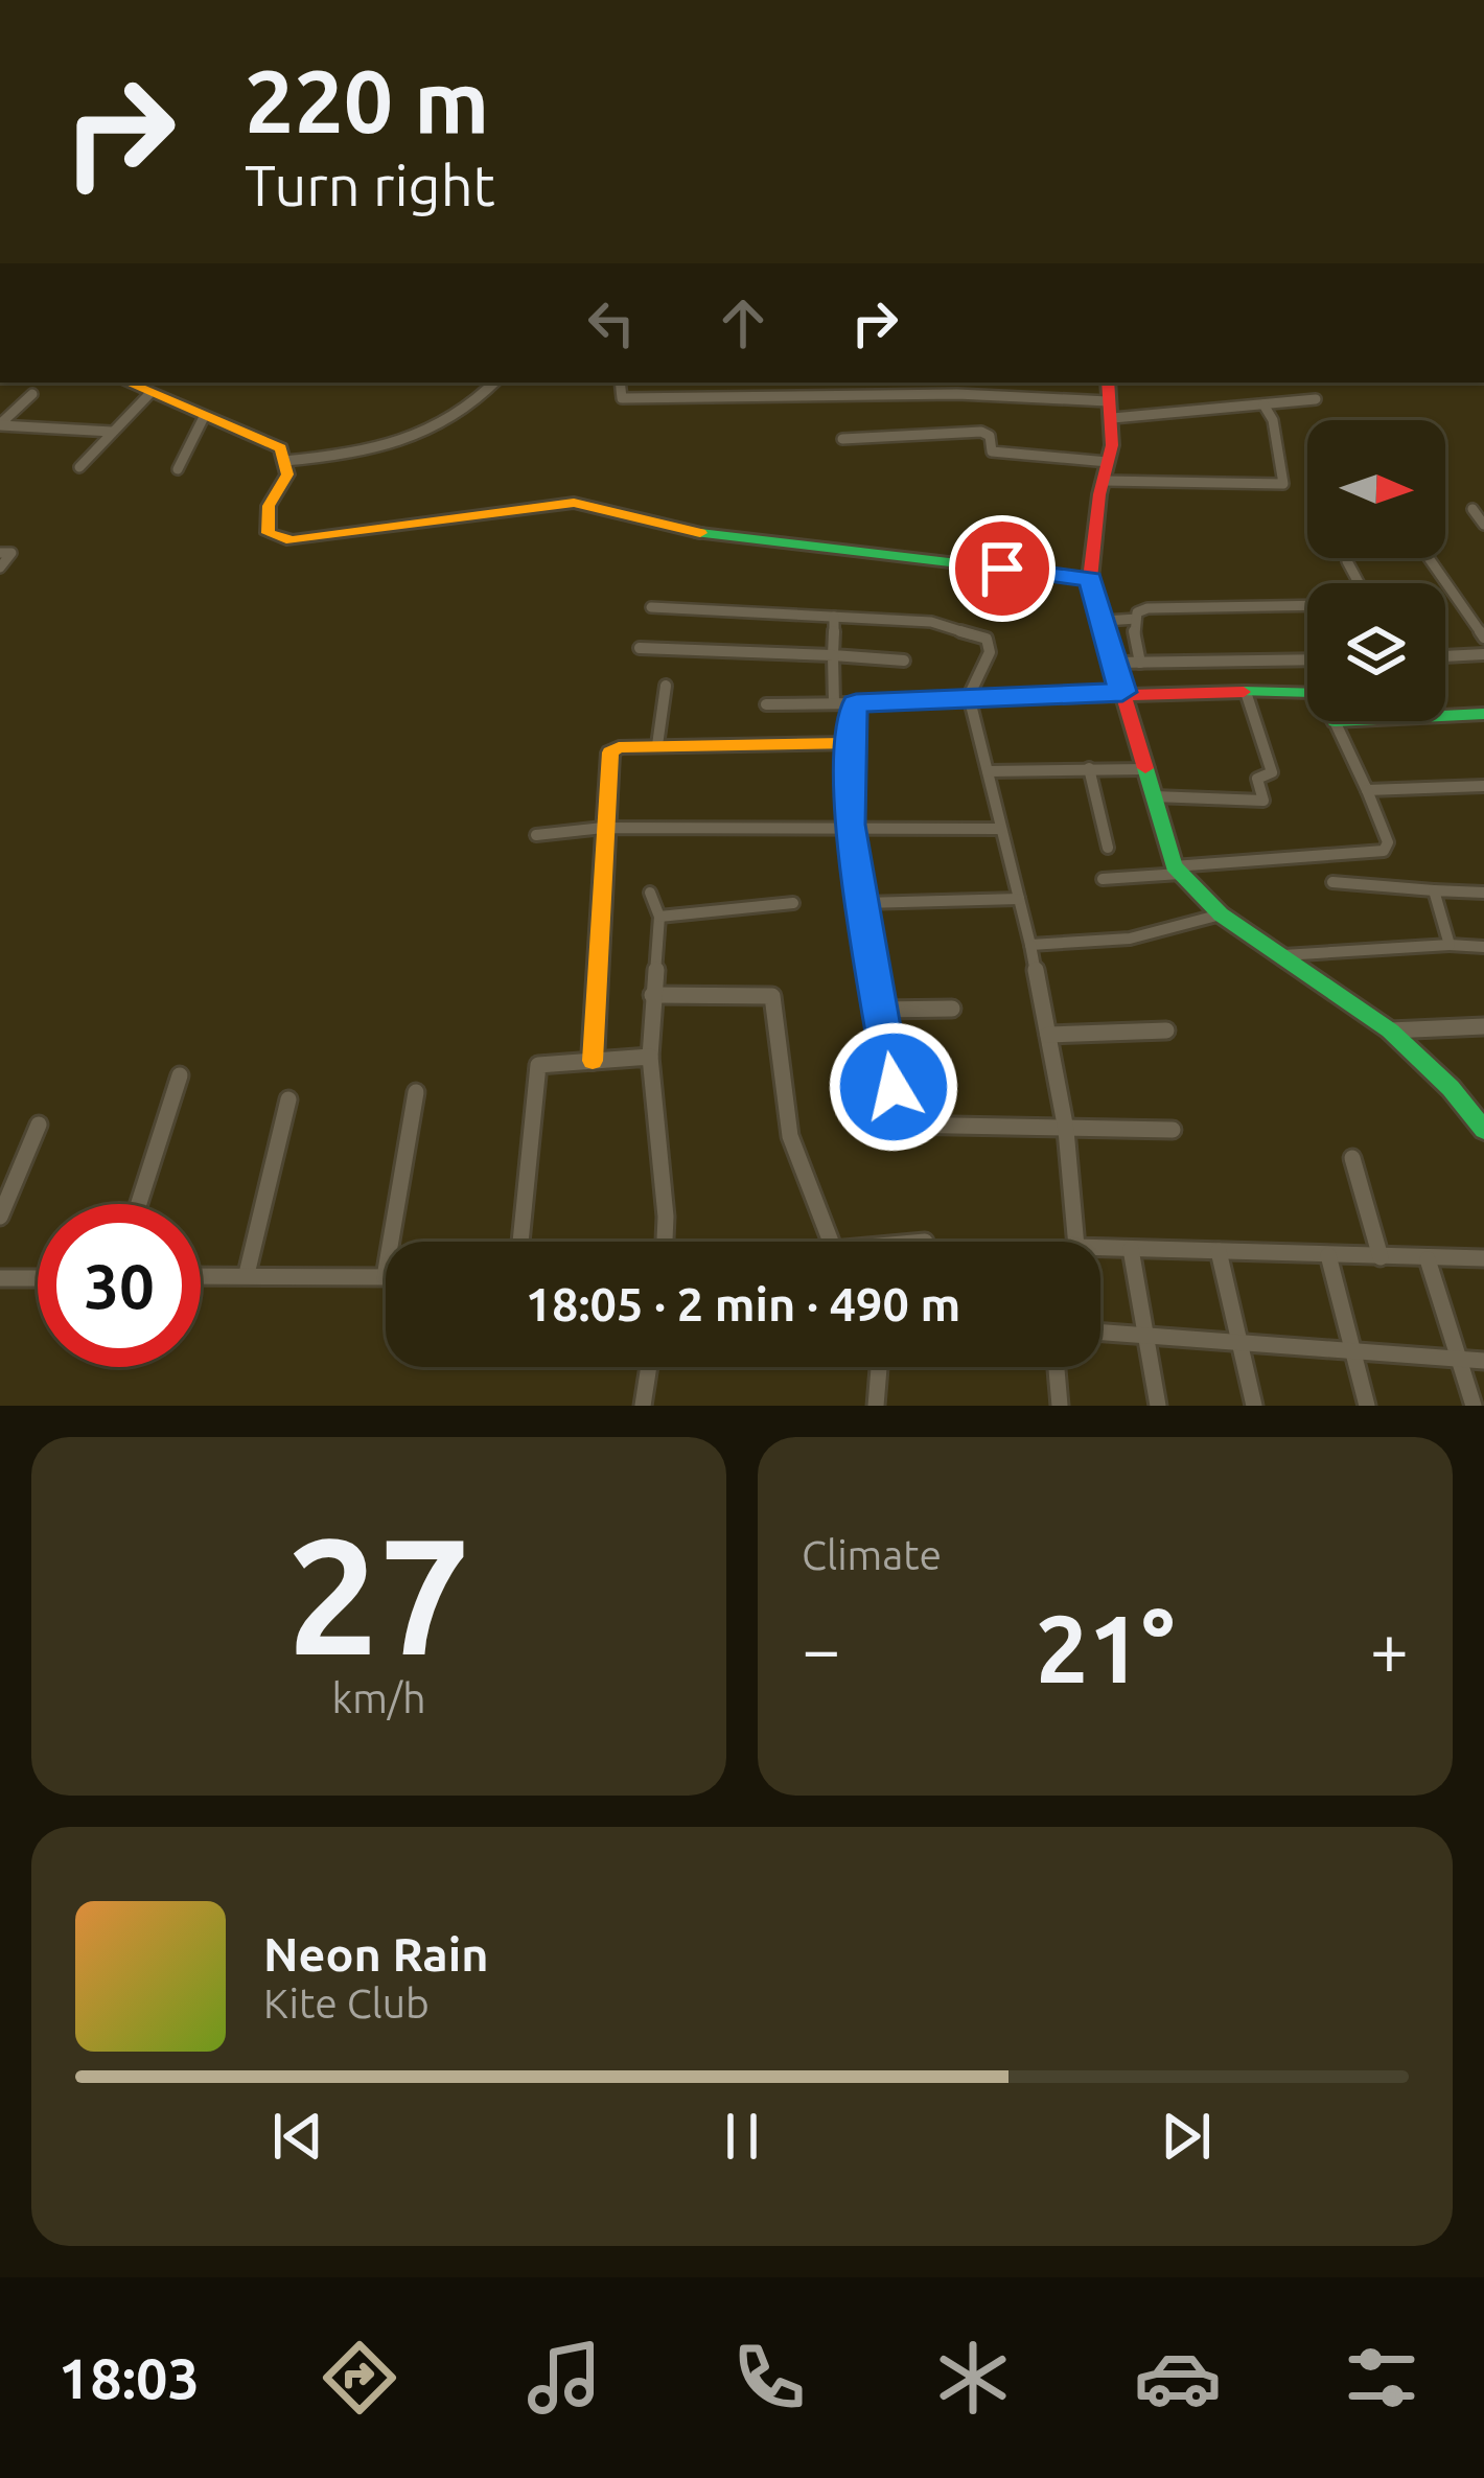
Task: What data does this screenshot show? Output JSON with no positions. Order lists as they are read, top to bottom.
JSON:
{
  "north": "right",
  "page": {
    "turn": ["220 m", "Turn right"],
    "limit": "30",
    "trip": "18:05 · 2 min · 490 m",
    "tile": [
      ["27", "km/h"],
      "Climate"
    ],
    "heat": ["−", "21°", "+"],
    "song": ["Neon Rain", "Kite Club"],
    "tabs": "18:03"
  }
}
